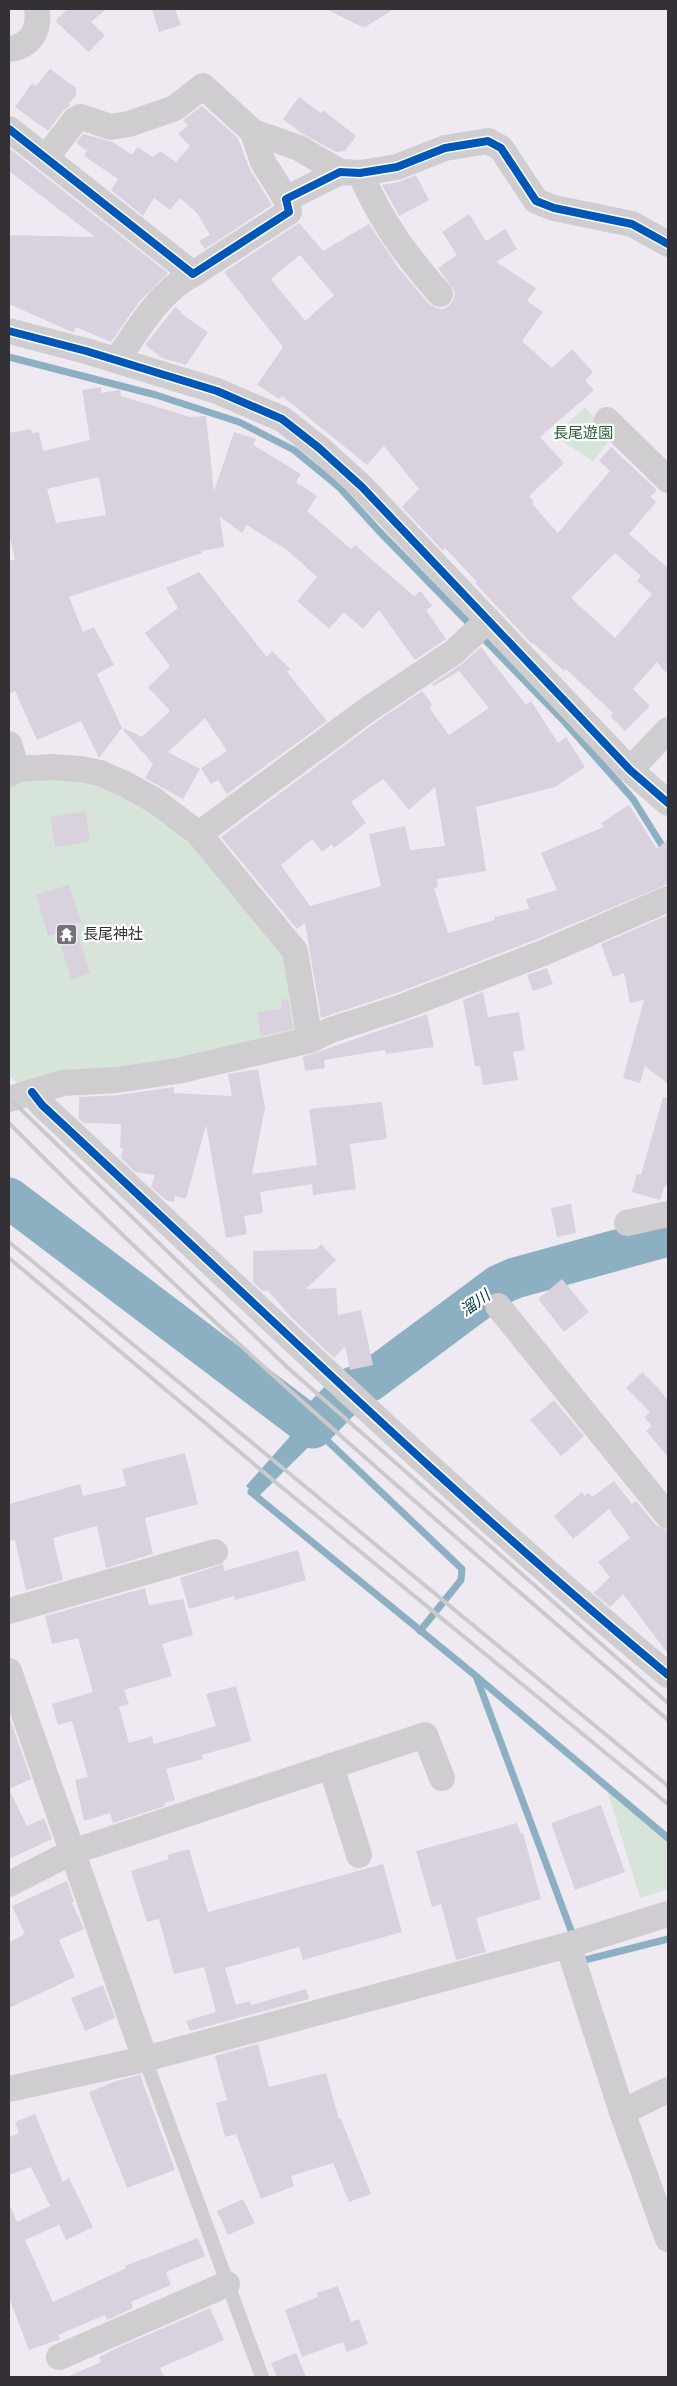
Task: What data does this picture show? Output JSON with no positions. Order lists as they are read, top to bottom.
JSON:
{
  "water": ["溜川"],
  "parks": ["長尾遊園"],
  "places": {
    "temple": ["長尾神社"]
  }
}
